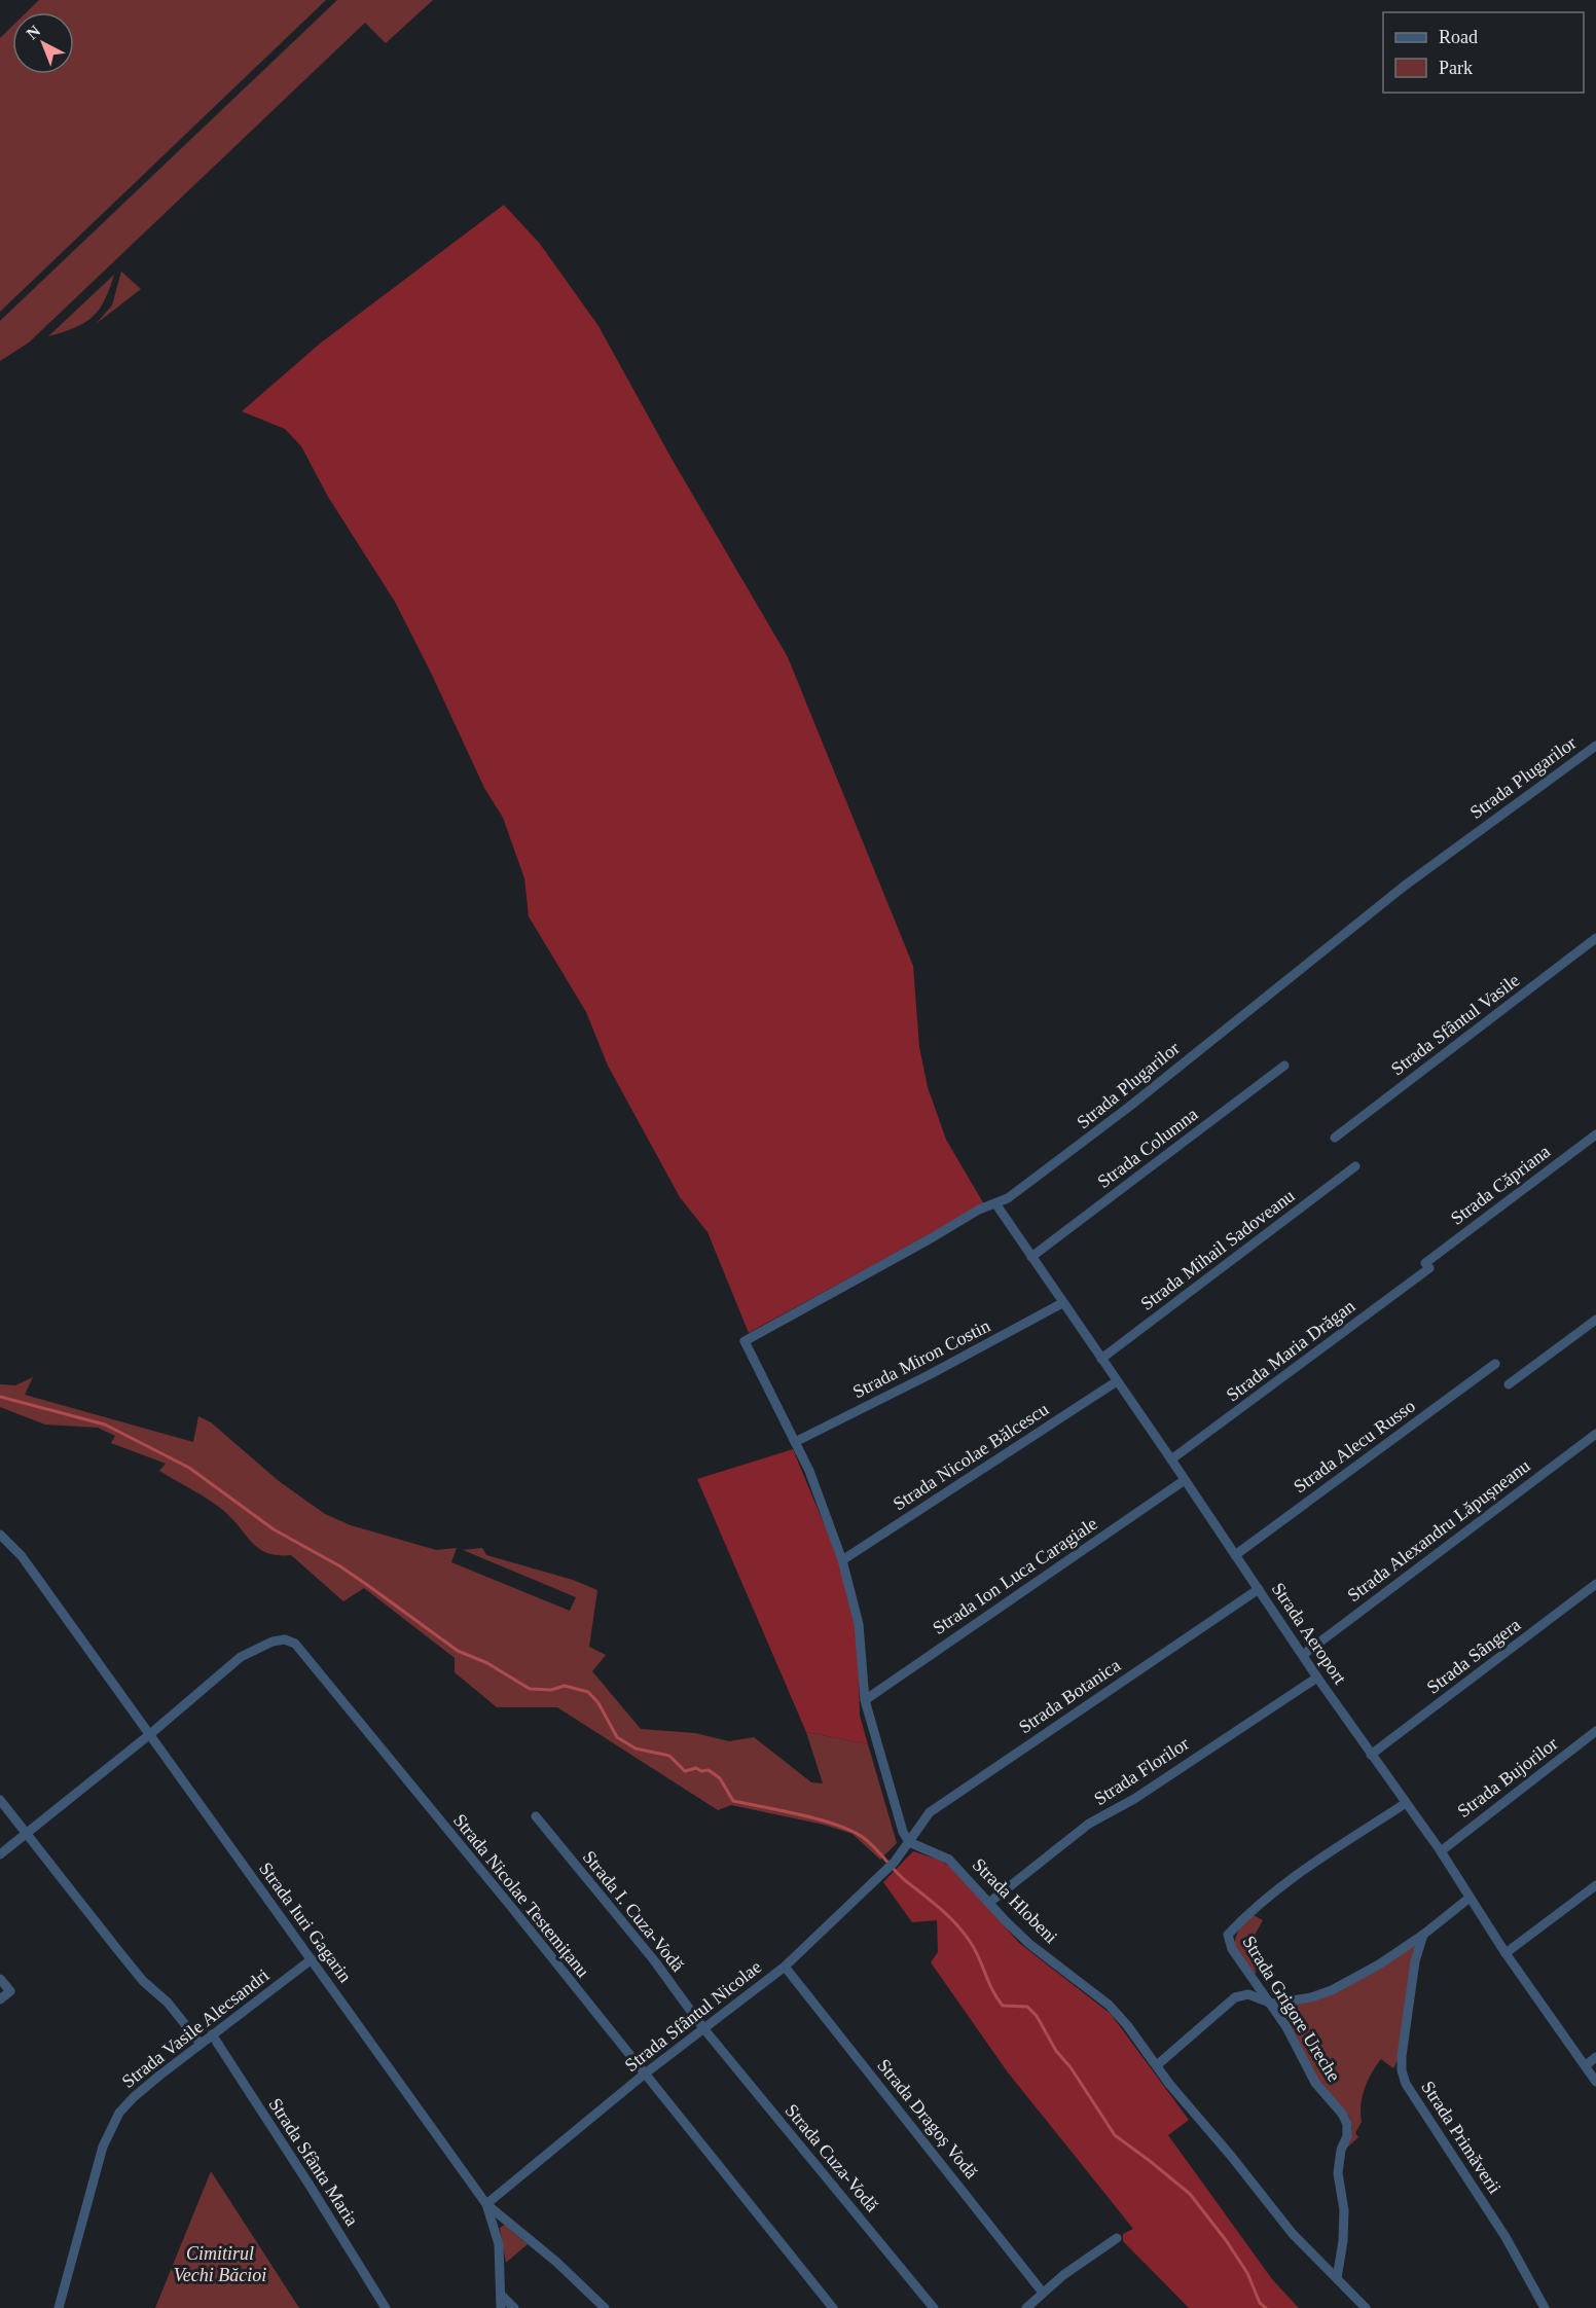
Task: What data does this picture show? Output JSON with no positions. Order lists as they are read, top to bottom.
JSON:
{
  "streets": {
    "street": [
      "Strada Plugarilor",
      "Strada Sfântul Vasile",
      "Strada Columna",
      "Strada Căpriana",
      "Strada Mihail Sadoveanu",
      "Strada Maria Drăgan",
      "Strada Miron Costin",
      "Strada Alecu Russo",
      "Strada Nicolae Bălcescu",
      "Strada Alexandru Lăpușneanu",
      "Strada Ion Luca Caragiale",
      "Strada Aeroport",
      "Strada Sângera",
      "Strada Botanica",
      "Strada Florilor",
      "Strada Bujorilor",
      "Strada Nicolae Testemițanu",
      "Strada Hlobeni",
      "Strada I. Cuza-Vodă",
      "Strada Iuri Gagarin",
      "Strada Grigore Ureche",
      "Strada Sfântul Nicolae",
      "Strada Vasile Alecsandri",
      "Strada Dragoș Vodă",
      "Strada Primăverii",
      "Strada Cuza-Vodă",
      "Strada Sfânta Maria"
    ]
  },
  "crossings": [
    ["Strada Plugarilor", "Strada Miron Costin"],
    ["Strada Plugarilor", "Strada Aeroport"],
    ["Strada Columna", "Strada Aeroport"],
    ["Strada Căpriana", "Strada Maria Drăgan"],
    ["Strada Mihail Sadoveanu", "Strada Aeroport"],
    ["Strada Maria Drăgan", "Strada Aeroport"],
    ["Strada Miron Costin", "Strada Aeroport"],
    ["Strada Alecu Russo", "Strada Aeroport"],
    ["Strada Nicolae Bălcescu", "Strada Aeroport"],
    ["Strada Alexandru Lăpușneanu", "Strada Aeroport"],
    ["Strada Ion Luca Caragiale", "Strada Aeroport"],
    ["Strada Aeroport", "Strada Sângera"],
    ["Strada Aeroport", "Strada Botanica"],
    ["Strada Aeroport", "Strada Florilor"],
    ["Strada Aeroport", "Strada Bujorilor"],
    ["Strada Aeroport", "Strada Grigore Ureche"],
    ["Strada Botanica", "Strada Hlobeni"],
    ["Strada Botanica", "Strada Sfântul Nicolae"],
    ["Strada Florilor", "Strada Hlobeni"],
    ["Strada Nicolae Testemițanu", "Strada Iuri Gagarin"],
    ["Strada Nicolae Testemițanu", "Strada Sfântul Nicolae"],
    ["Strada Hlobeni", "Strada Grigore Ureche"],
    ["Strada Hlobeni", "Strada Sfântul Nicolae"],
    ["Strada I. Cuza-Vodă", "Strada Sfântul Nicolae"],
    ["Strada I. Cuza-Vodă", "Strada Cuza-Vodă"],
    ["Strada Iuri Gagarin", "Strada Sfântul Nicolae"],
    ["Strada Iuri Gagarin", "Strada Vasile Alecsandri"],
    ["Strada Sfântul Nicolae", "Strada Dragoș Vodă"],
    ["Strada Sfântul Nicolae", "Strada Cuza-Vodă"],
    ["Strada Vasile Alecsandri", "Strada Sfânta Maria"]
  ],
  "parks": ["Cimitirul Vechi Băcioi"],
  "legend": ["Road", "Park"],
  "north": "top left"
}
